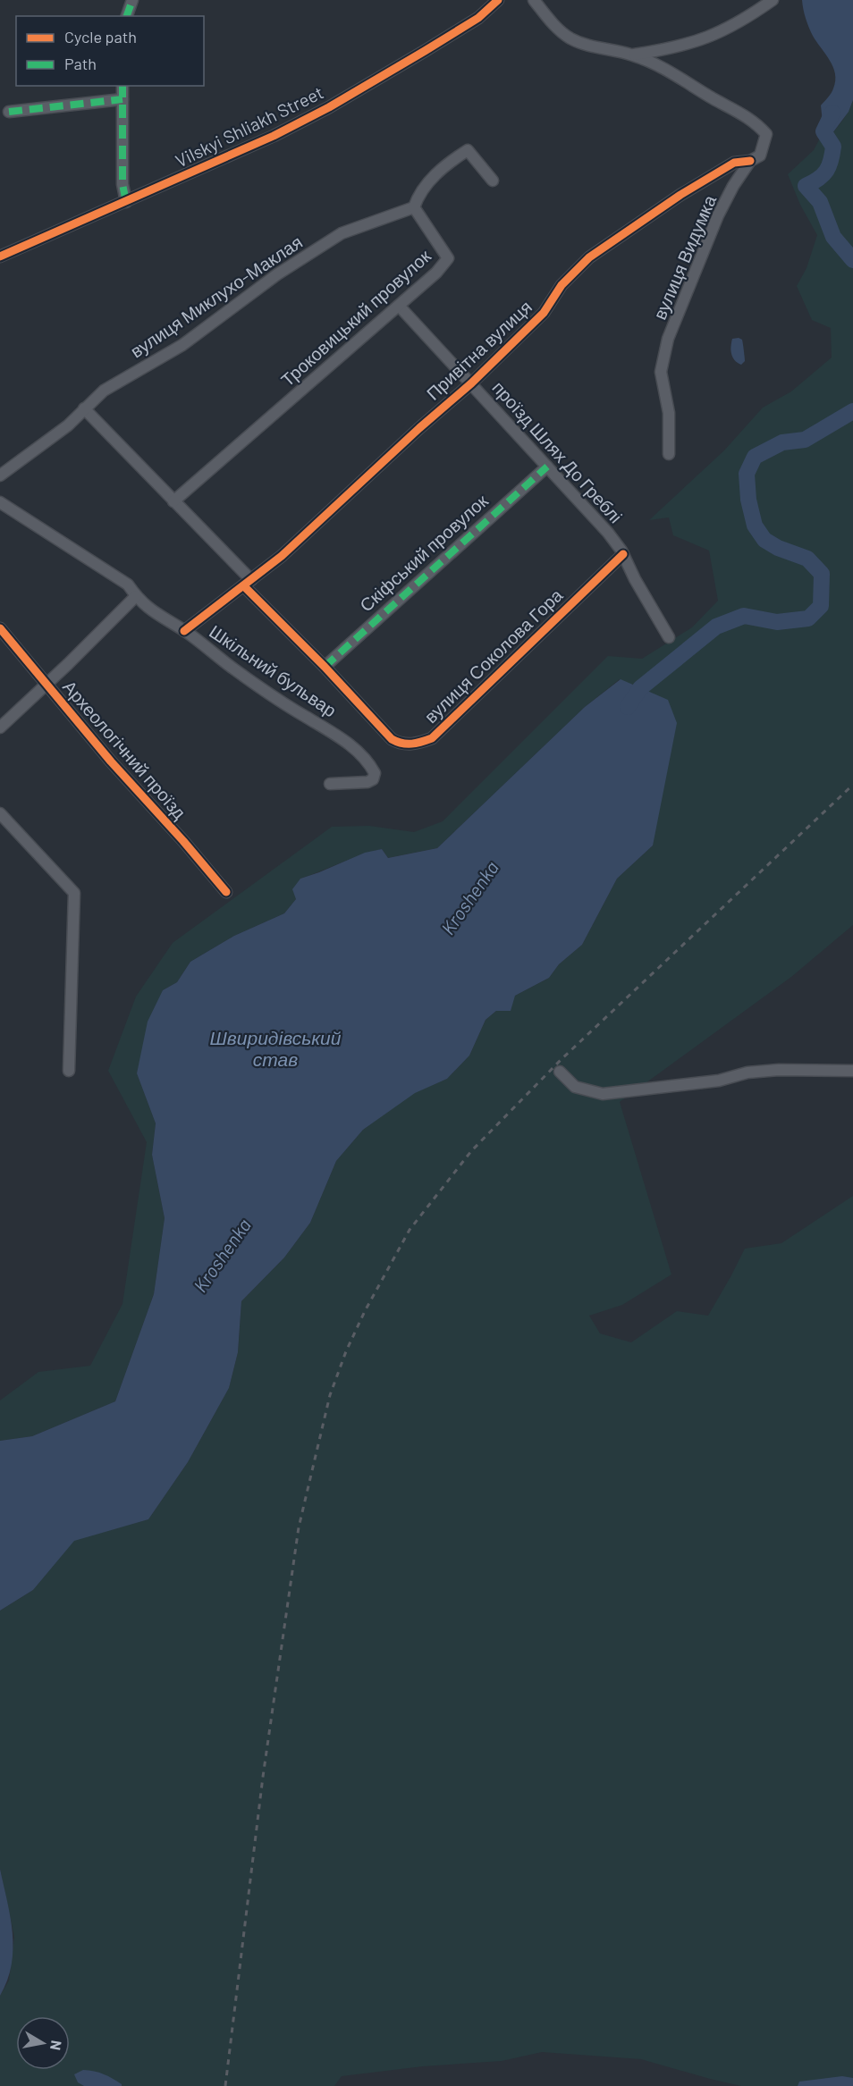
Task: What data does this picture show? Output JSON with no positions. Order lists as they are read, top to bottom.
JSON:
{
  "streets": {
    "street": [
      "Vilskyi Shliakh Street",
      "вулиця Видумка",
      "вулиця Миклухо-Маклая",
      "Троковицький провулок",
      "Привітна вулиця",
      "проїзд Шлях До Греблі",
      "Скіфський провулок",
      "вулиця Соколова Гора",
      "Шкільний бульвар",
      "Археологічний проїзд"
    ]
  },
  "crossings": [
    ["вулиця Видумка", "Привітна вулиця"],
    ["вулиця Миклухо-Маклая", "Троковицький провулок"],
    ["вулиця Миклухо-Маклая", "вулиця Соколова Гора"],
    ["Троковицький провулок", "проїзд Шлях До Греблі"],
    ["Троковицький провулок", "вулиця Соколова Гора"],
    ["Привітна вулиця", "проїзд Шлях До Греблі"],
    ["Привітна вулиця", "вулиця Соколова Гора"],
    ["Привітна вулиця", "Шкільний бульвар"],
    ["проїзд Шлях До Греблі", "Скіфський провулок"],
    ["проїзд Шлях До Греблі", "вулиця Соколова Гора"],
    ["Скіфський провулок", "вулиця Соколова Гора"]
  ],
  "water": ["Kroshenka", "Швиридівський став"],
  "legend": ["Cycle path", "Path"],
  "north": "right"
}
